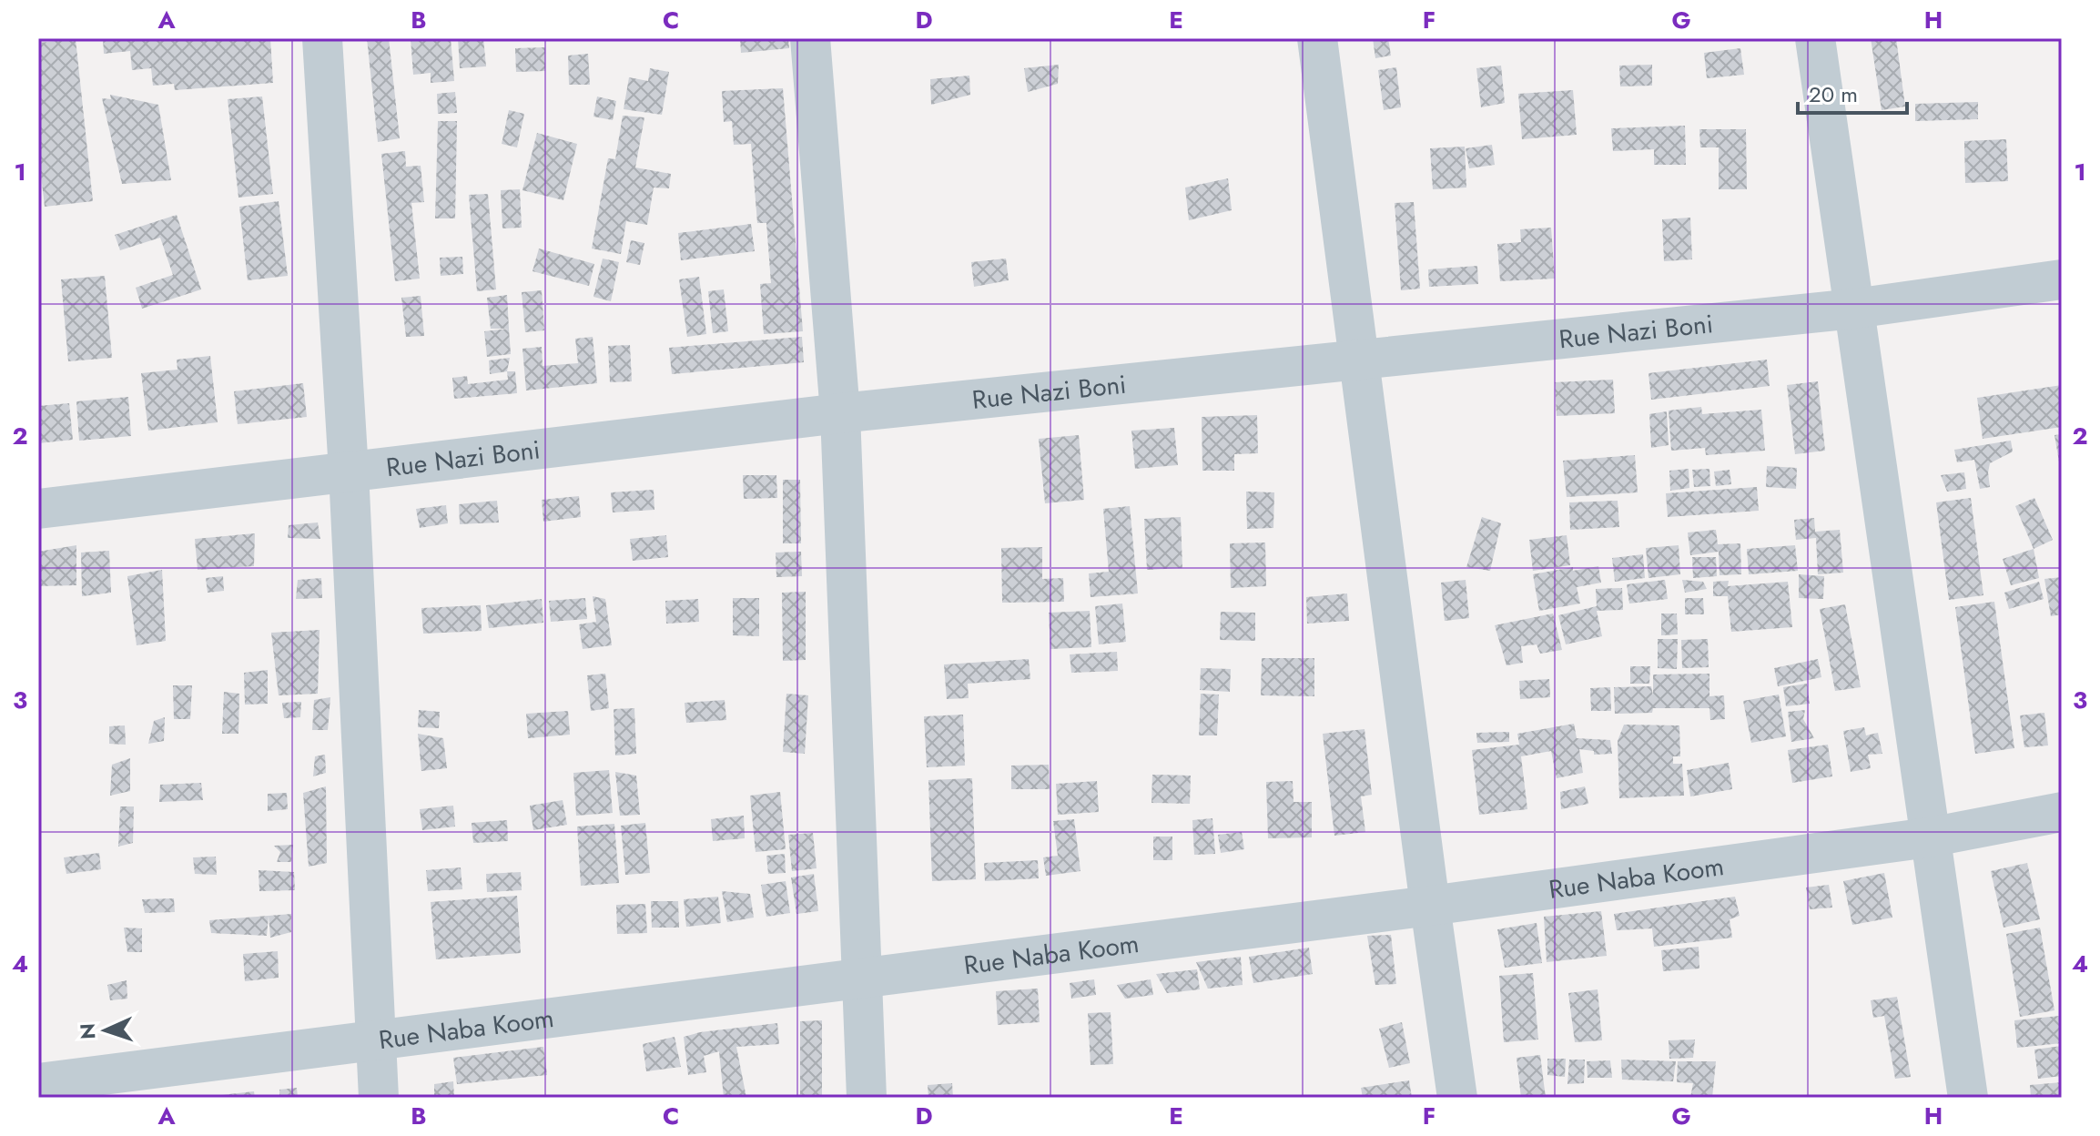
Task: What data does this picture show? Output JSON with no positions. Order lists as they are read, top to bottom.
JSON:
{
  "streets": {
    "street": ["Rue Nazi Boni", "Rue Naba Koom"]
  },
  "scale_bar": "20 m",
  "north": "left",
  "grid": {
    "columns": [
      "A",
      "B",
      "C",
      "D",
      "E",
      "F",
      "G",
      "H"
    ],
    "rows": [
      "1",
      "2",
      "3",
      "4"
    ]
  }
}
